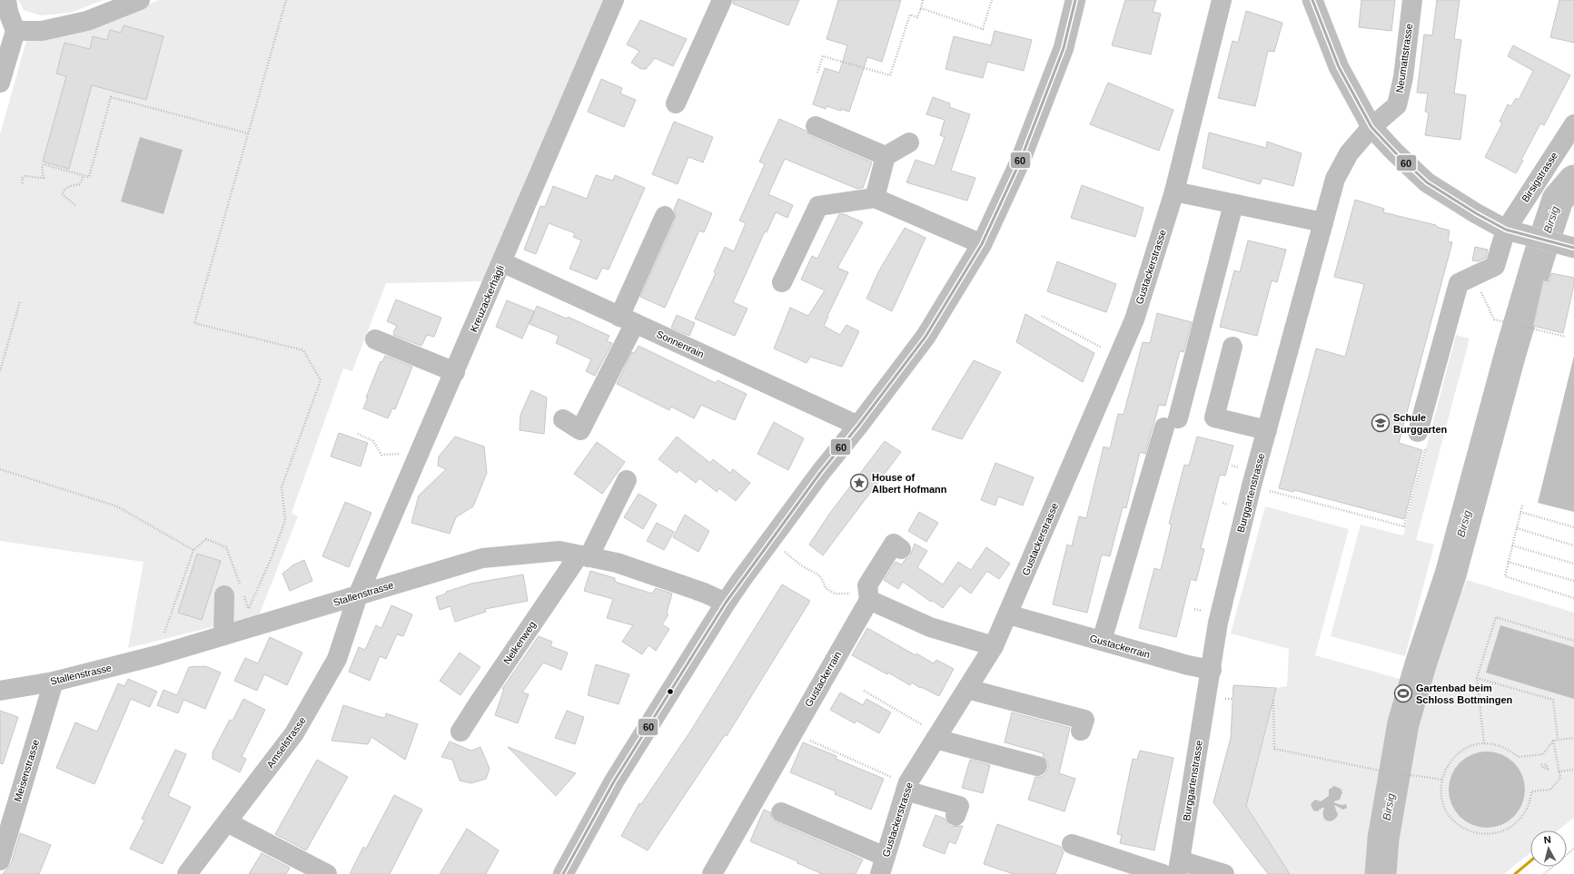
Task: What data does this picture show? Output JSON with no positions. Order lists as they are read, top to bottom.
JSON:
{
  "streets": {
    "street": [
      "Neumattstrasse",
      "Birsigstrasse",
      "Gustackerstrasse",
      "Kreuzackerhägli",
      "Sonnenrain",
      "Burggartenstrasse",
      "Stallenstrasse",
      "Nelkenweg",
      "Gustackerrain",
      "Amselstrasse",
      "Meisenstrasse"
    ]
  },
  "crossings": [
    ["Neumattstrasse", "Burggartenstrasse"],
    ["Gustackerstrasse", "Gustackerrain"],
    ["Kreuzackerhägli", "Sonnenrain"],
    ["Kreuzackerhägli", "Stallenstrasse"],
    ["Kreuzackerhägli", "Amselstrasse"],
    ["Burggartenstrasse", "Gustackerrain"],
    ["Stallenstrasse", "Nelkenweg"],
    ["Stallenstrasse", "Amselstrasse"],
    ["Stallenstrasse", "Meisenstrasse"]
  ],
  "water": ["Birsig"],
  "places": {
    "school or university": ["Schule Burggarten"],
    "place": ["House of Albert Hofmann"],
    "sports": ["Gartenbad beim Schloss Bottmingen"]
  },
  "lines": ["transit line 60"],
  "north": "top"
}
